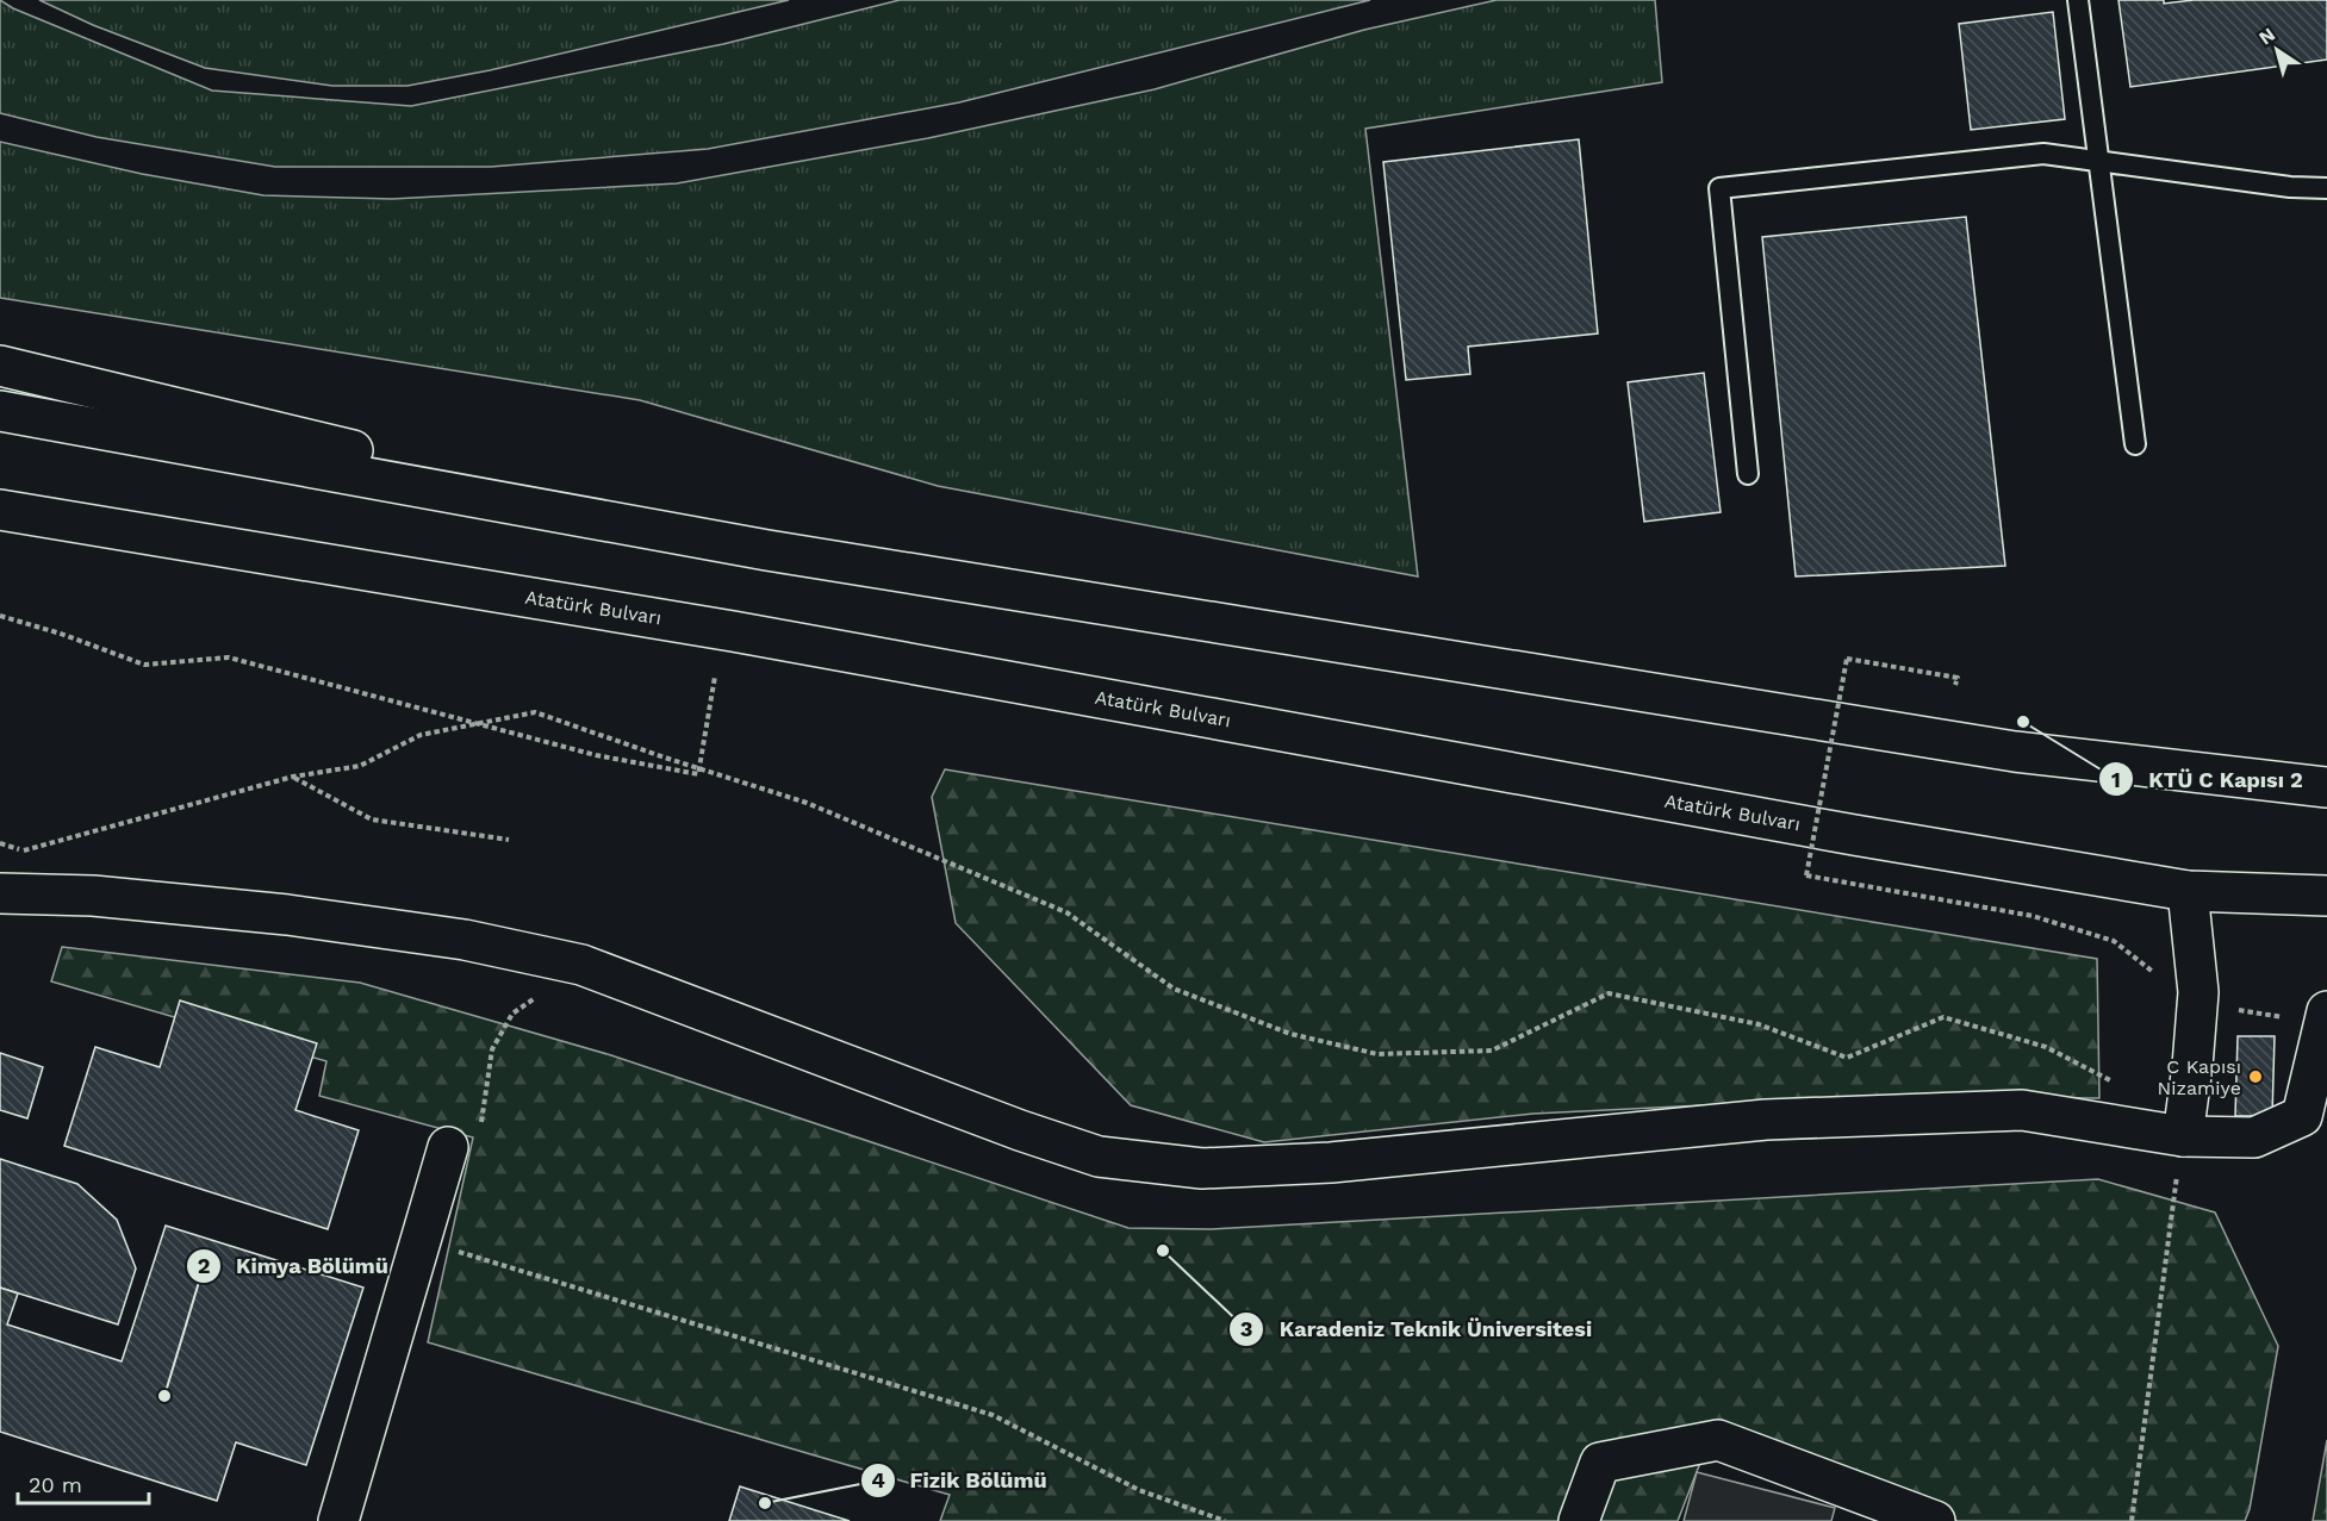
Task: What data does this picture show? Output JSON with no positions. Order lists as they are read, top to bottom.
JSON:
{
  "streets": {
    "main road": ["Atatürk Bulvarı"]
  },
  "places": [
    "KTÜ C Kapısı 2",
    "C Kapısı Nizamiye",
    "Karadeniz Teknik Üniversitesi",
    "Kimya Bölümü",
    "Fizik Bölümü"
  ],
  "scale_bar": "20 m",
  "north": "top left"
}
